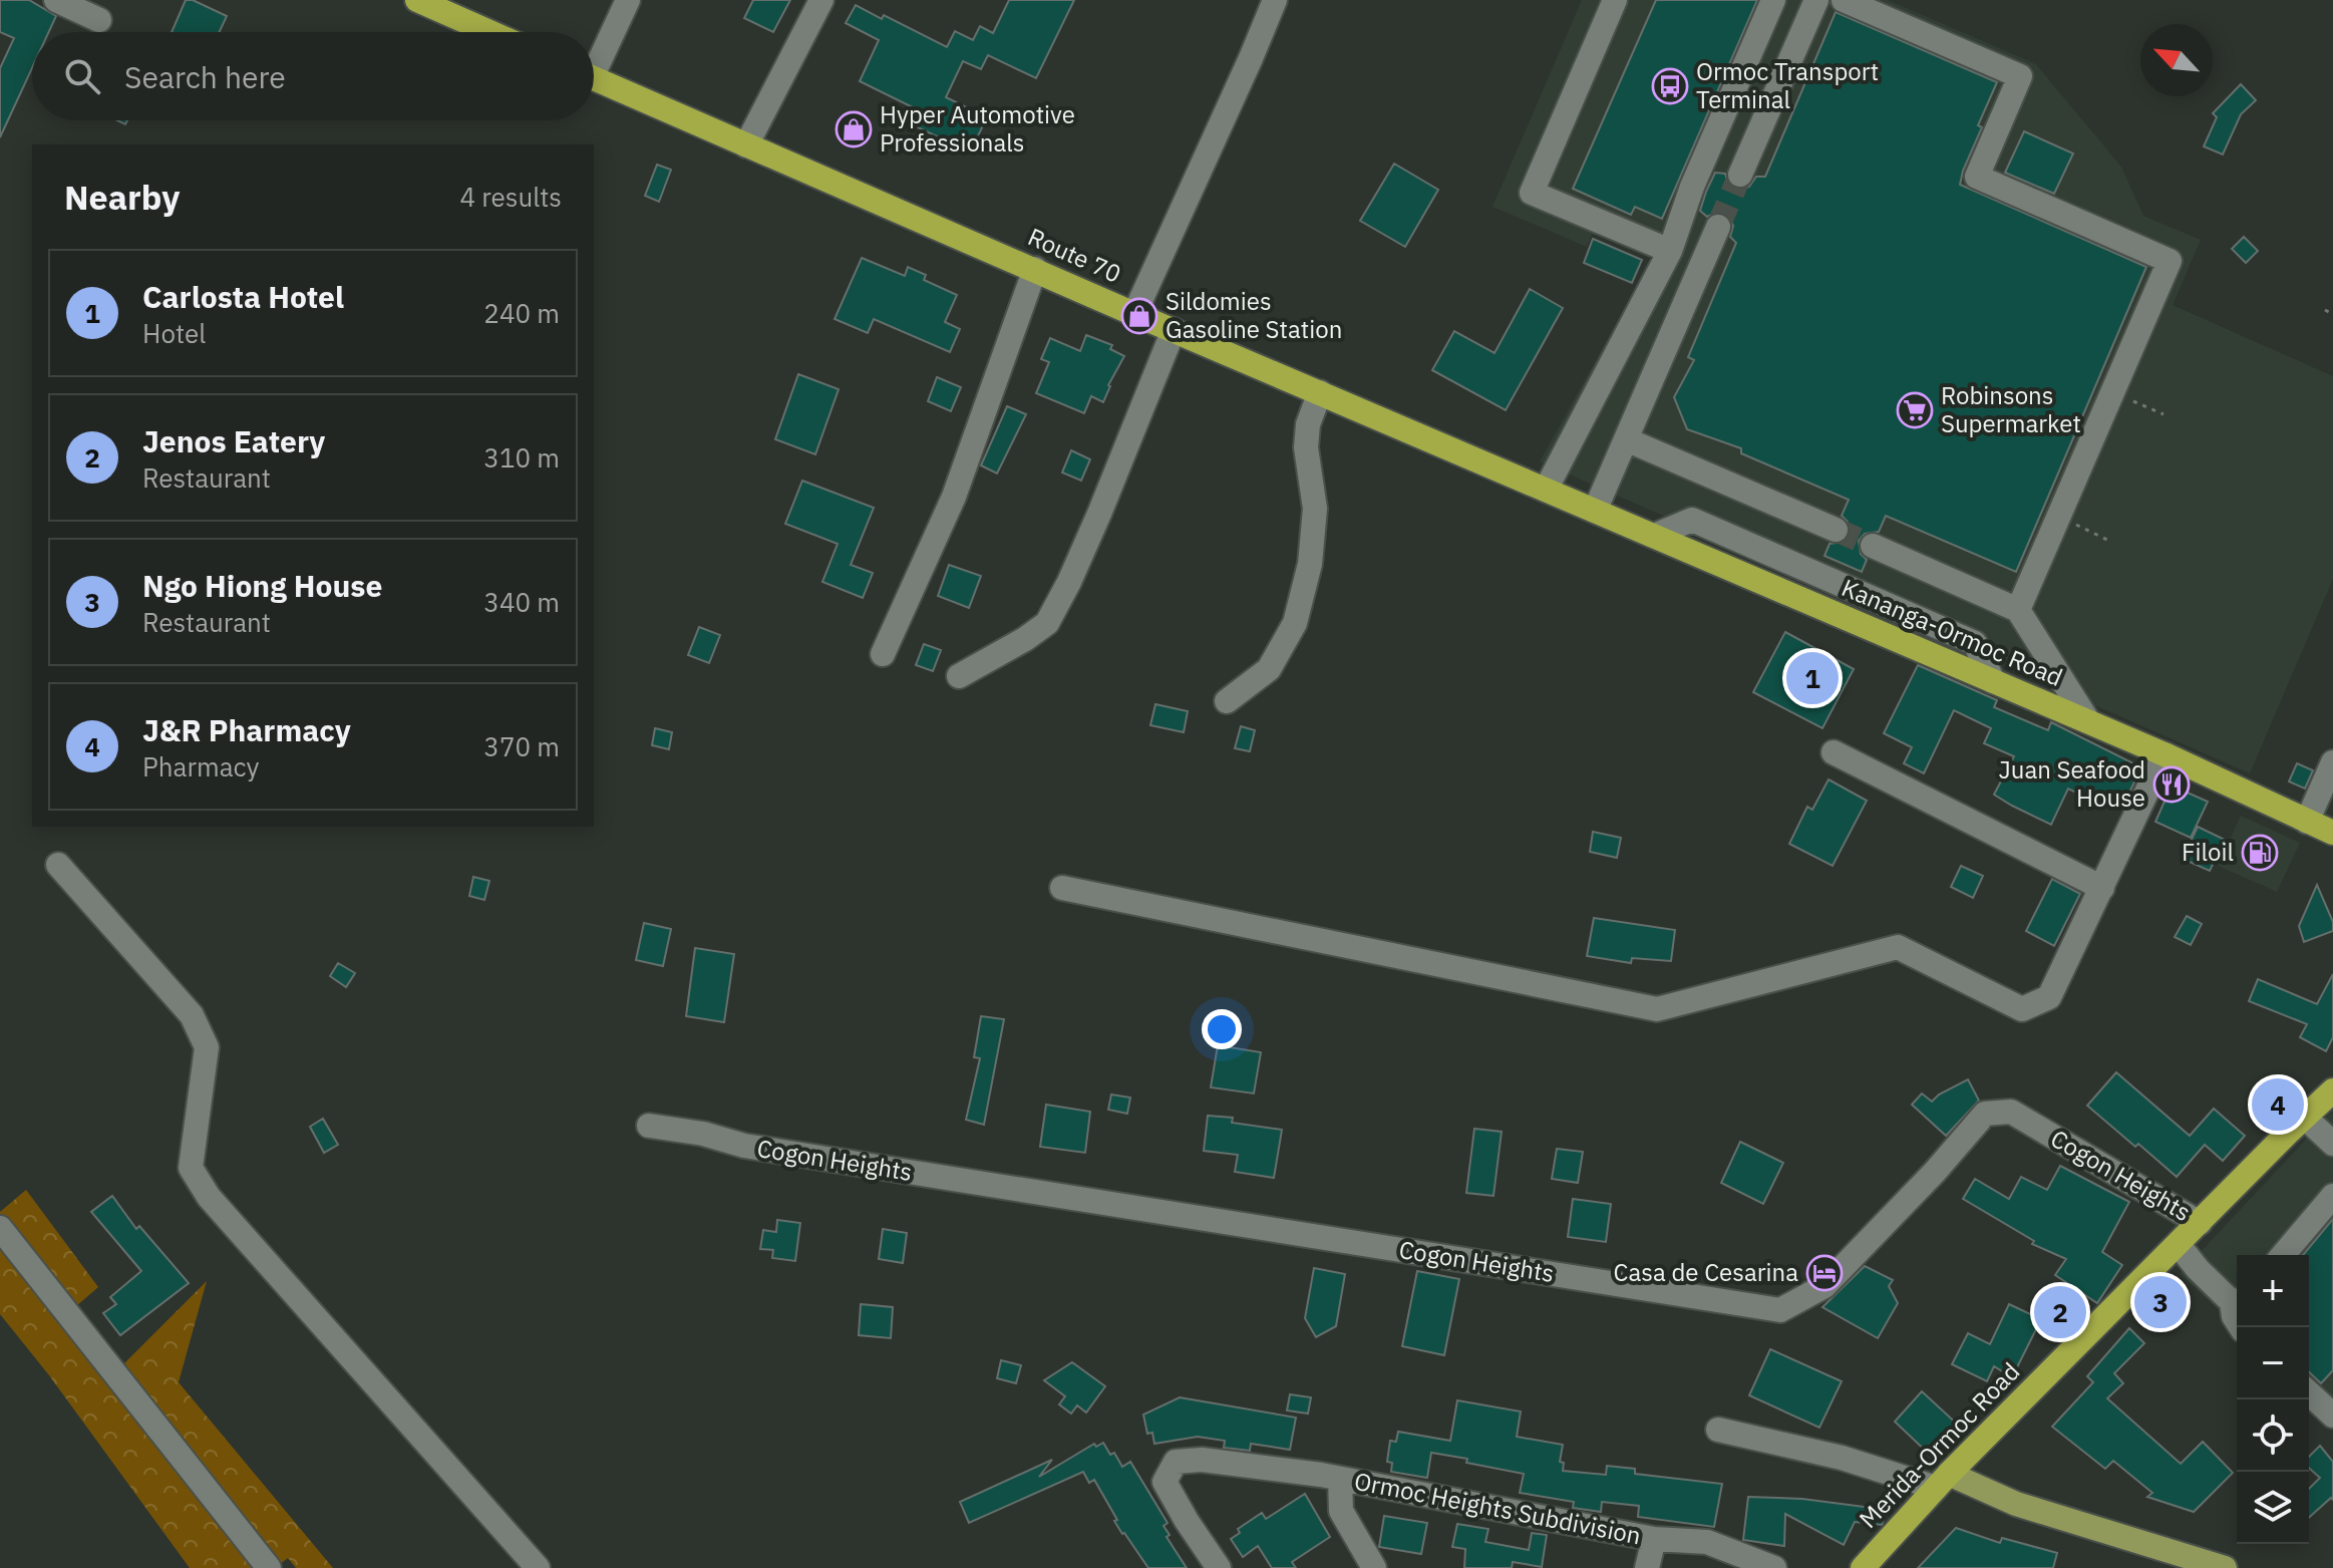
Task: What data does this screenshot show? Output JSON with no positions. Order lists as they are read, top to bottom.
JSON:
{
  "streets": {
    "highway": ["Route 70", "Kananga-Ormoc Road", "Merida-Ormoc Road"],
    "street": ["Cogon Heights", "Ormoc Heights Subdivision"]
  },
  "crossings": [
    ["Route 70", "Kananga-Ormoc Road"],
    ["Cogon Heights", "Merida-Ormoc Road"]
  ],
  "places": {
    "bus stop": ["Ormoc Transport Terminal"],
    "shop": ["Hyper Automotive Professionals", "Sildomies Gasoline Station"],
    "supermarket": ["Robinsons Supermarket"],
    "restaurant": ["Juan Seafood House"],
    "fuel station": ["Filoil"],
    "hotel": ["Casa de Cesarina"]
  },
  "north": "top left",
  "page": {
    "search": "Search here",
    "heading": ["Nearby", "4 results"],
    "list": [
      {
        "mark": "1",
        "name": "Carlosta Hotel",
        "note": "Hotel",
        "value": "240 m"
      },
      {
        "mark": "2",
        "name": "Jenos Eatery",
        "note": "Restaurant",
        "value": "310 m"
      },
      {
        "mark": "3",
        "name": "Ngo Hiong House",
        "note": "Restaurant",
        "value": "340 m"
      },
      {
        "mark": "4",
        "name": "J&R Pharmacy",
        "note": "Pharmacy",
        "value": "370 m"
      }
    ],
    "pins": [
      "1",
      "4",
      "3",
      "2"
    ],
    "map_buttons": ["+", "−"]
  }
}
